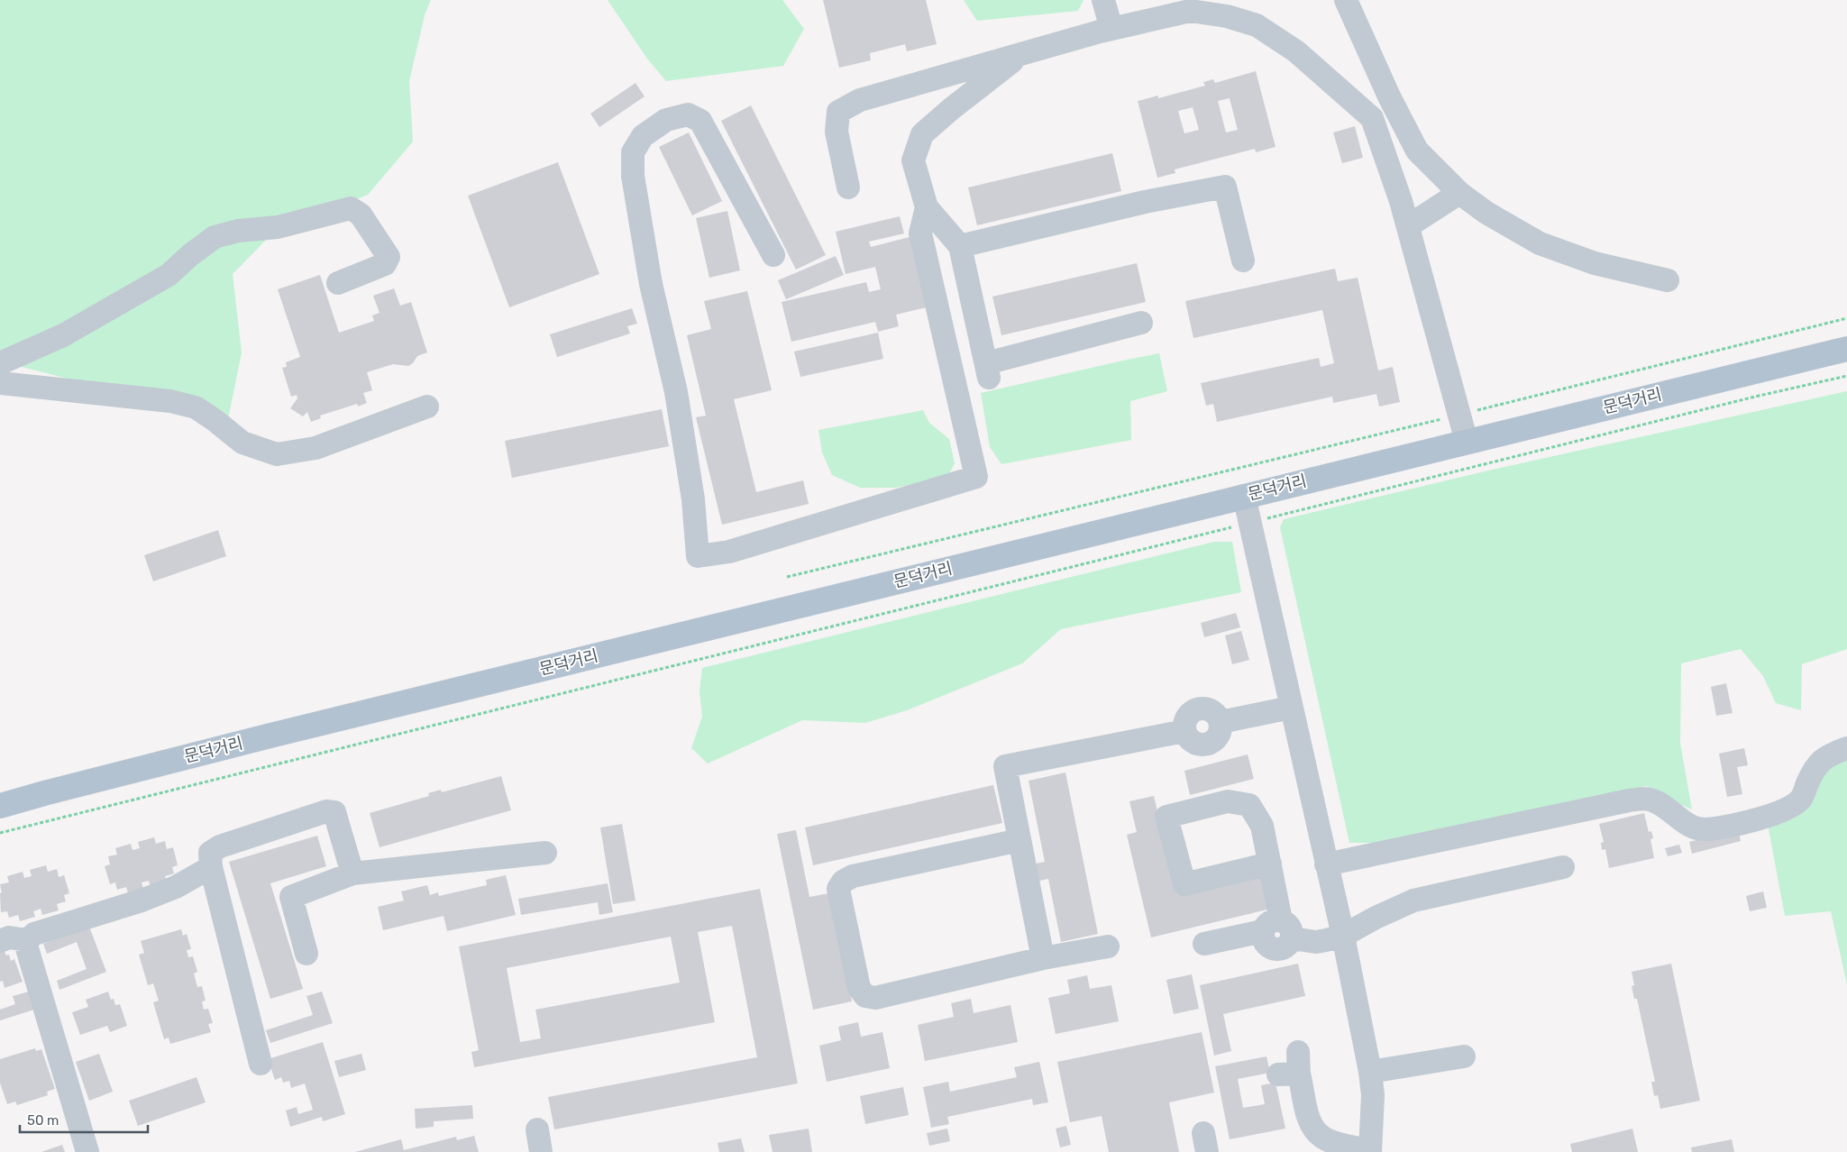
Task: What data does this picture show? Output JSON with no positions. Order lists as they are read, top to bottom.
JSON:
{
  "streets": {
    "main road": ["문덕거리"]
  },
  "scale_bar": "50 m"
}
